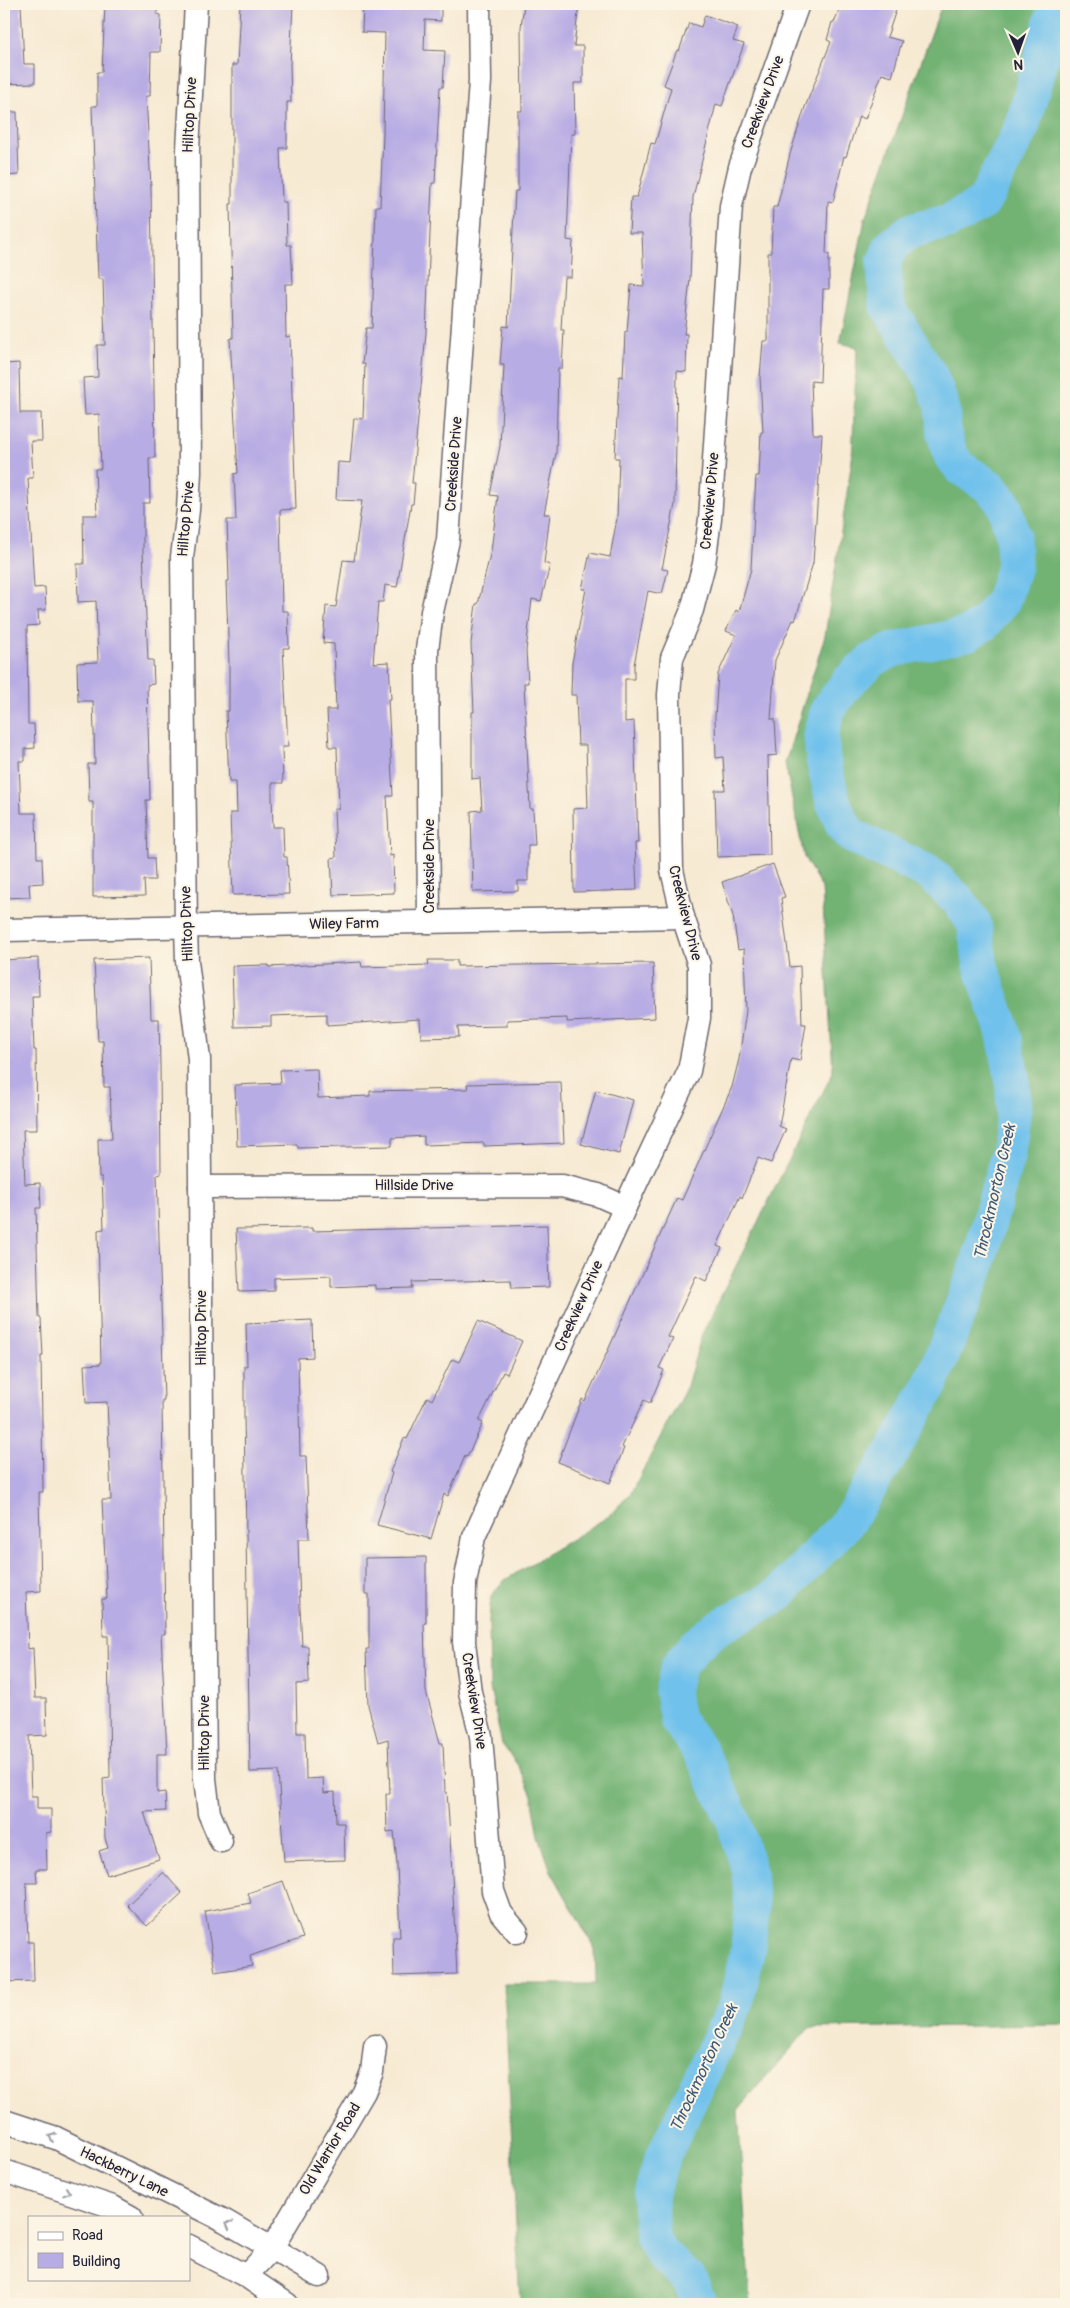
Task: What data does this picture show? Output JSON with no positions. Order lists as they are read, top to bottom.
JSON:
{
  "streets": {
    "street": [
      "Creekview Drive",
      "Hilltop Drive",
      "Creekside Drive",
      "Wiley Farm",
      "Hillside Drive",
      "Old Warrior Road",
      "Hackberry Lane"
    ]
  },
  "crossings": [
    ["Creekview Drive", "Wiley Farm"],
    ["Creekview Drive", "Hillside Drive"],
    ["Hilltop Drive", "Wiley Farm"],
    ["Hilltop Drive", "Hillside Drive"],
    ["Creekside Drive", "Wiley Farm"],
    ["Old Warrior Road", "Hackberry Lane"]
  ],
  "water": ["Throckmorton Creek"],
  "legend": ["Road", "Building"],
  "north": "bottom"
}
